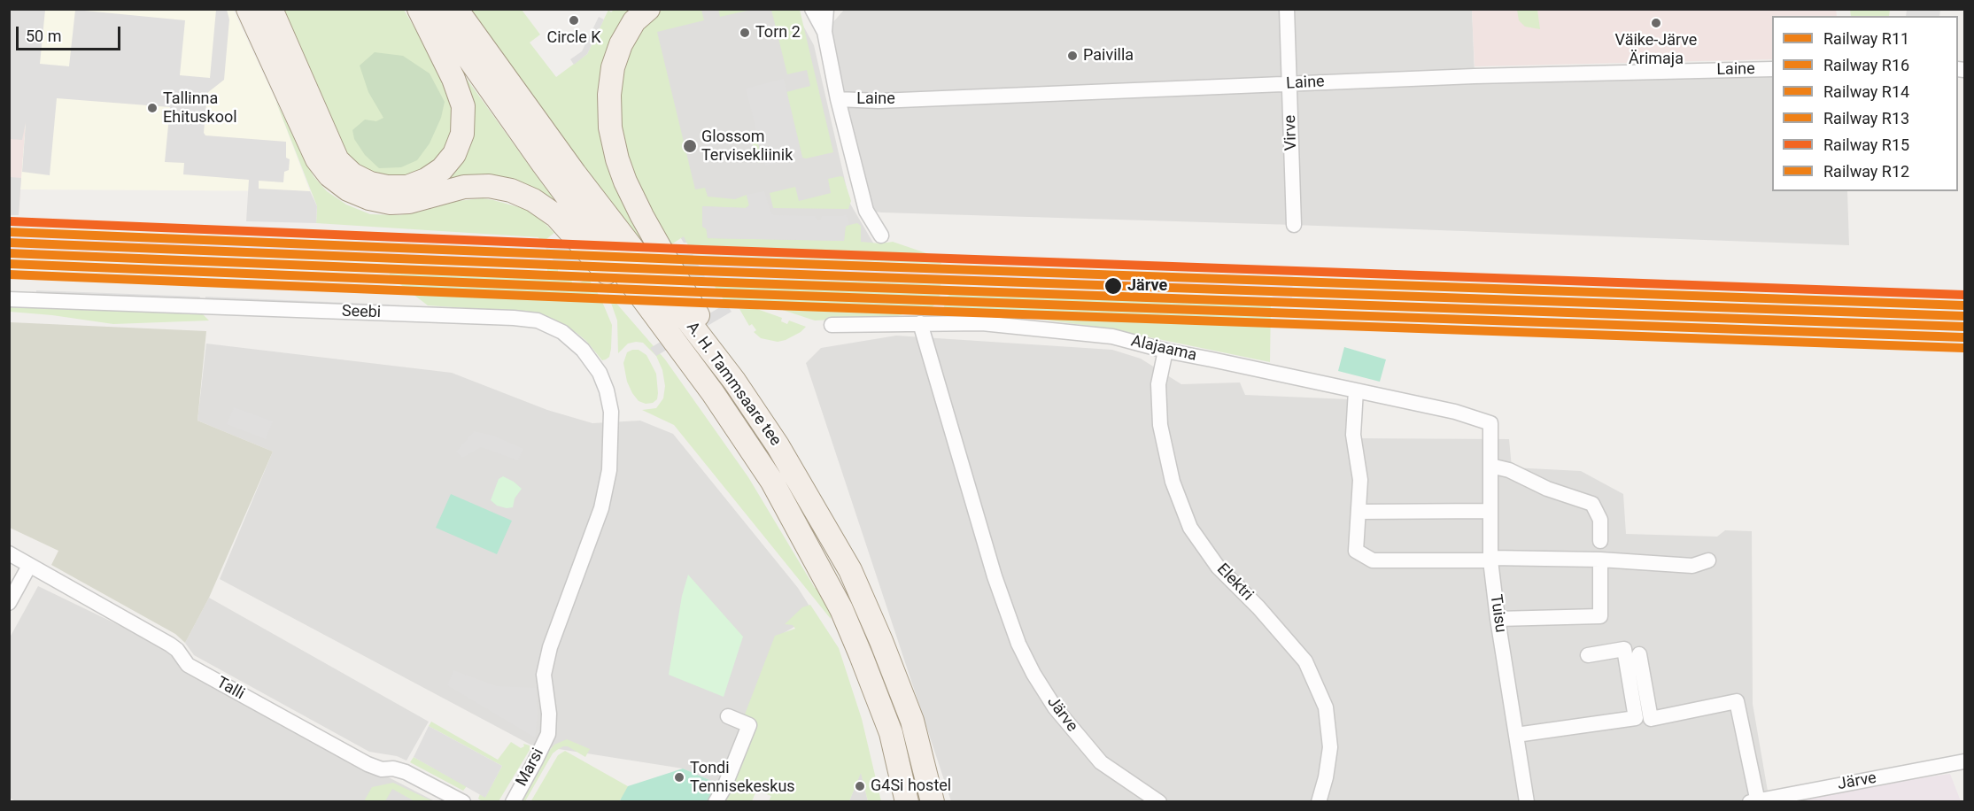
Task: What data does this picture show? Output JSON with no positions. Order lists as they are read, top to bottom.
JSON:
{
  "streets": {
    "main road": ["A. H. Tammsaare tee"],
    "street": [
      "Laine",
      "Virve",
      "Seebi",
      "Alajaama",
      "Elektri",
      "Tuisu",
      "Talli",
      "Järve",
      "Marsi"
    ]
  },
  "crossings": [
    ["Laine", "Virve"],
    ["Seebi", "Marsi"],
    ["Alajaama", "Elektri"],
    ["Alajaama", "Tuisu"],
    ["Alajaama", "Järve"]
  ],
  "places": [
    "Circle K",
    "Väike-Järve Ärimaja",
    "Torn 2",
    "Paivilla",
    "Tallinna Ehituskool",
    "Glossom Tervisekliinik",
    "Järve",
    "Tondi Tennisekeskus",
    "G4Si hostel"
  ],
  "lines": [
    "rail line R15",
    "rail line R14",
    "rail line R11",
    "rail line R16",
    "rail line R13",
    "rail line R12"
  ],
  "legend": [
    "Railway R11",
    "Railway R16",
    "Railway R14",
    "Railway R13",
    "Railway R15",
    "Railway R12"
  ],
  "scale_bar": "50 m"
}
